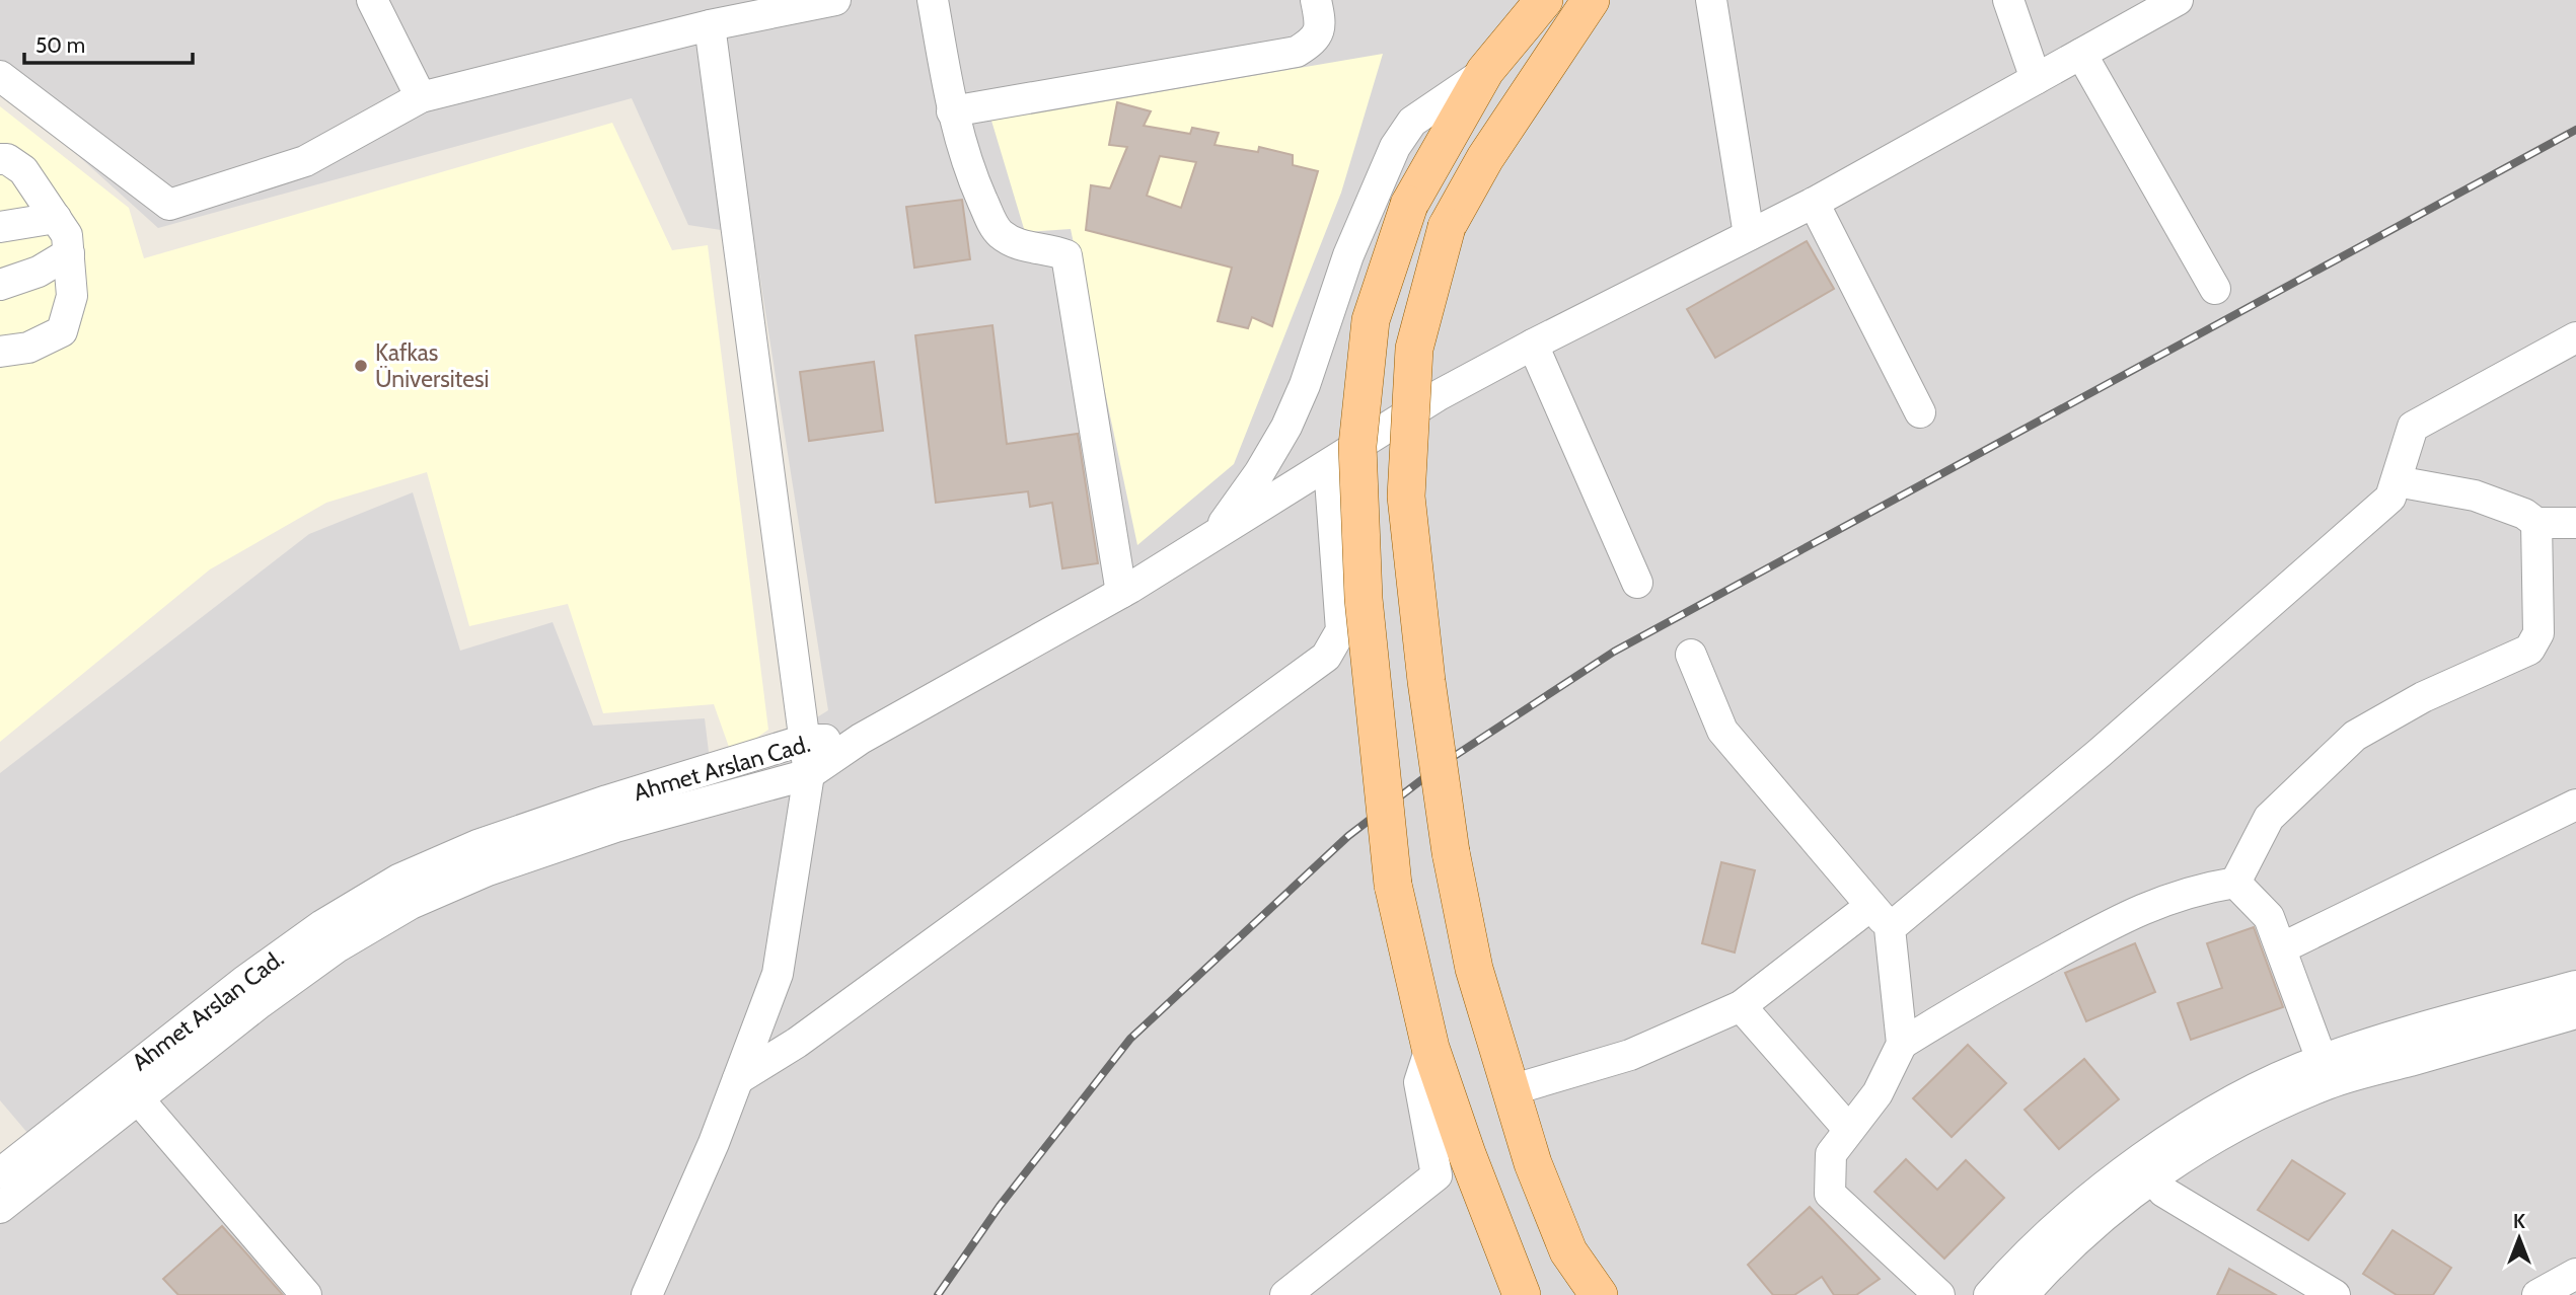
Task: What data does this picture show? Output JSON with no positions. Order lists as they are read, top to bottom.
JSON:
{
  "streets": {
    "street": ["Ahmet Arslan Cad."]
  },
  "places": ["Kafkas Üniversitesi"],
  "scale_bar": "50 m",
  "north": "top"
}
